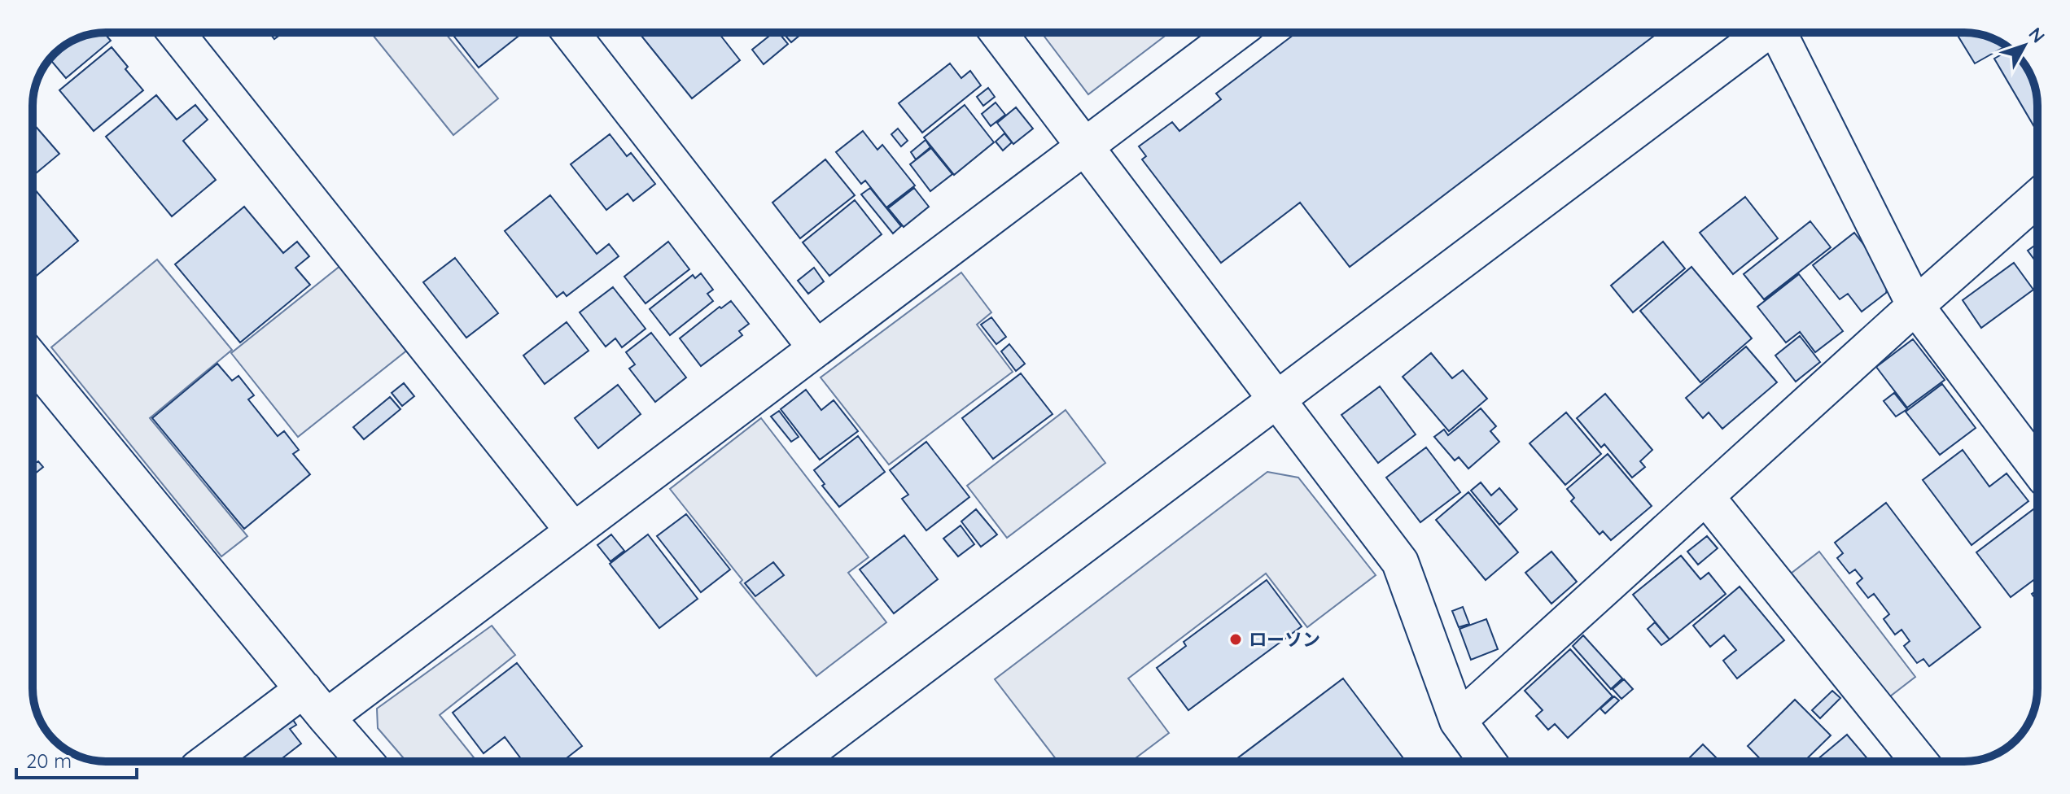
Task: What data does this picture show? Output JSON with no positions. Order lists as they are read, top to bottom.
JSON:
{
  "places": ["ローソン"],
  "scale_bar": "20 m",
  "north": "top right"
}
